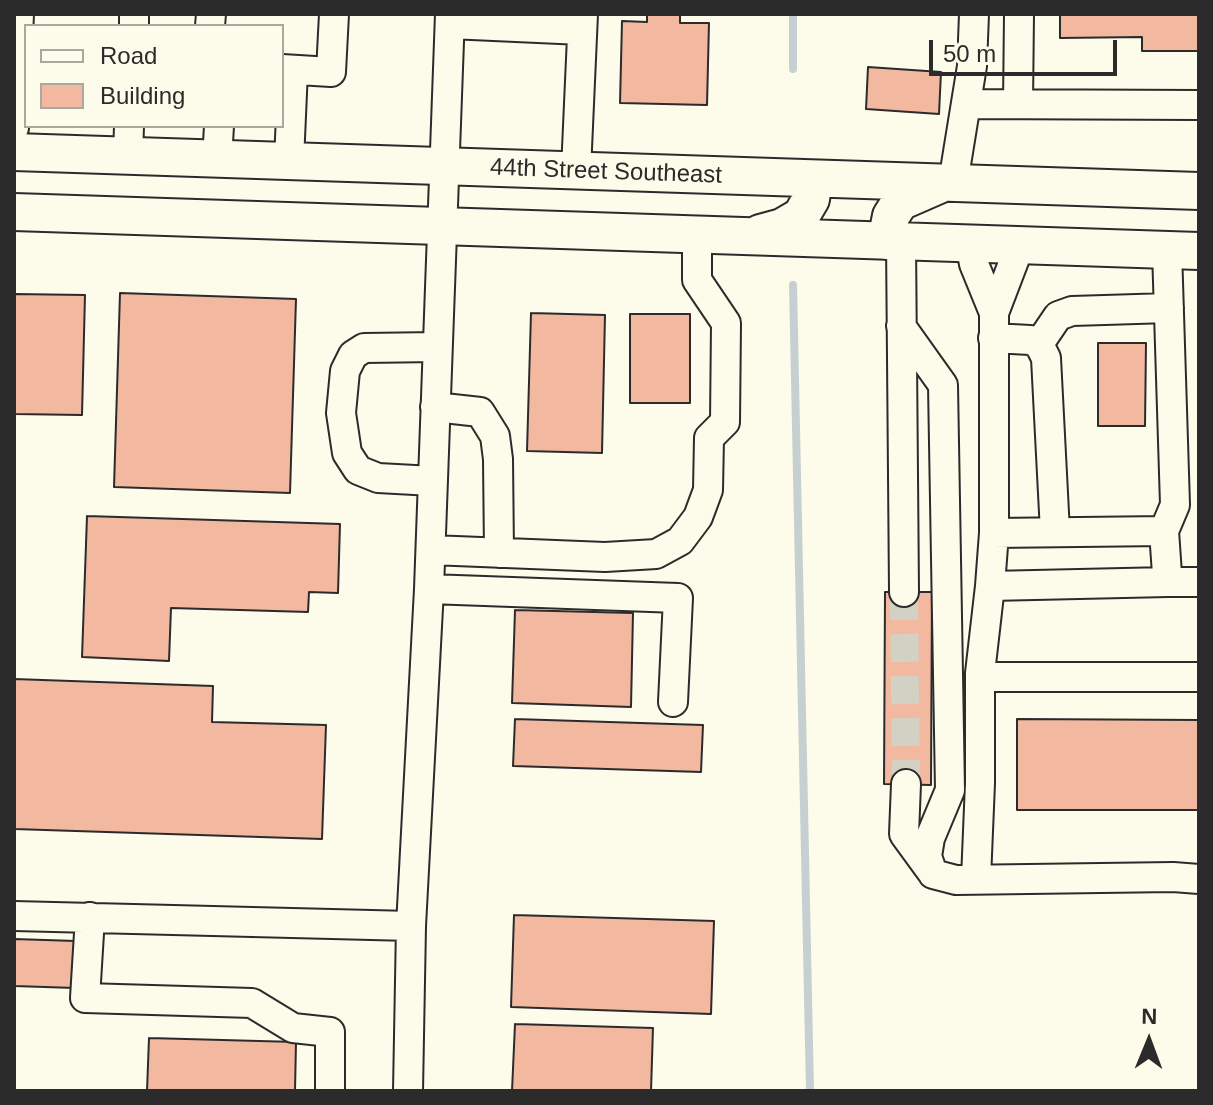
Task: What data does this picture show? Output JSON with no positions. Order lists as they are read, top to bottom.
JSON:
{
  "streets": {
    "main road": ["44th Street Southeast"]
  },
  "legend": ["Road", "Building"],
  "scale_bar": "50 m",
  "north": "top"
}
